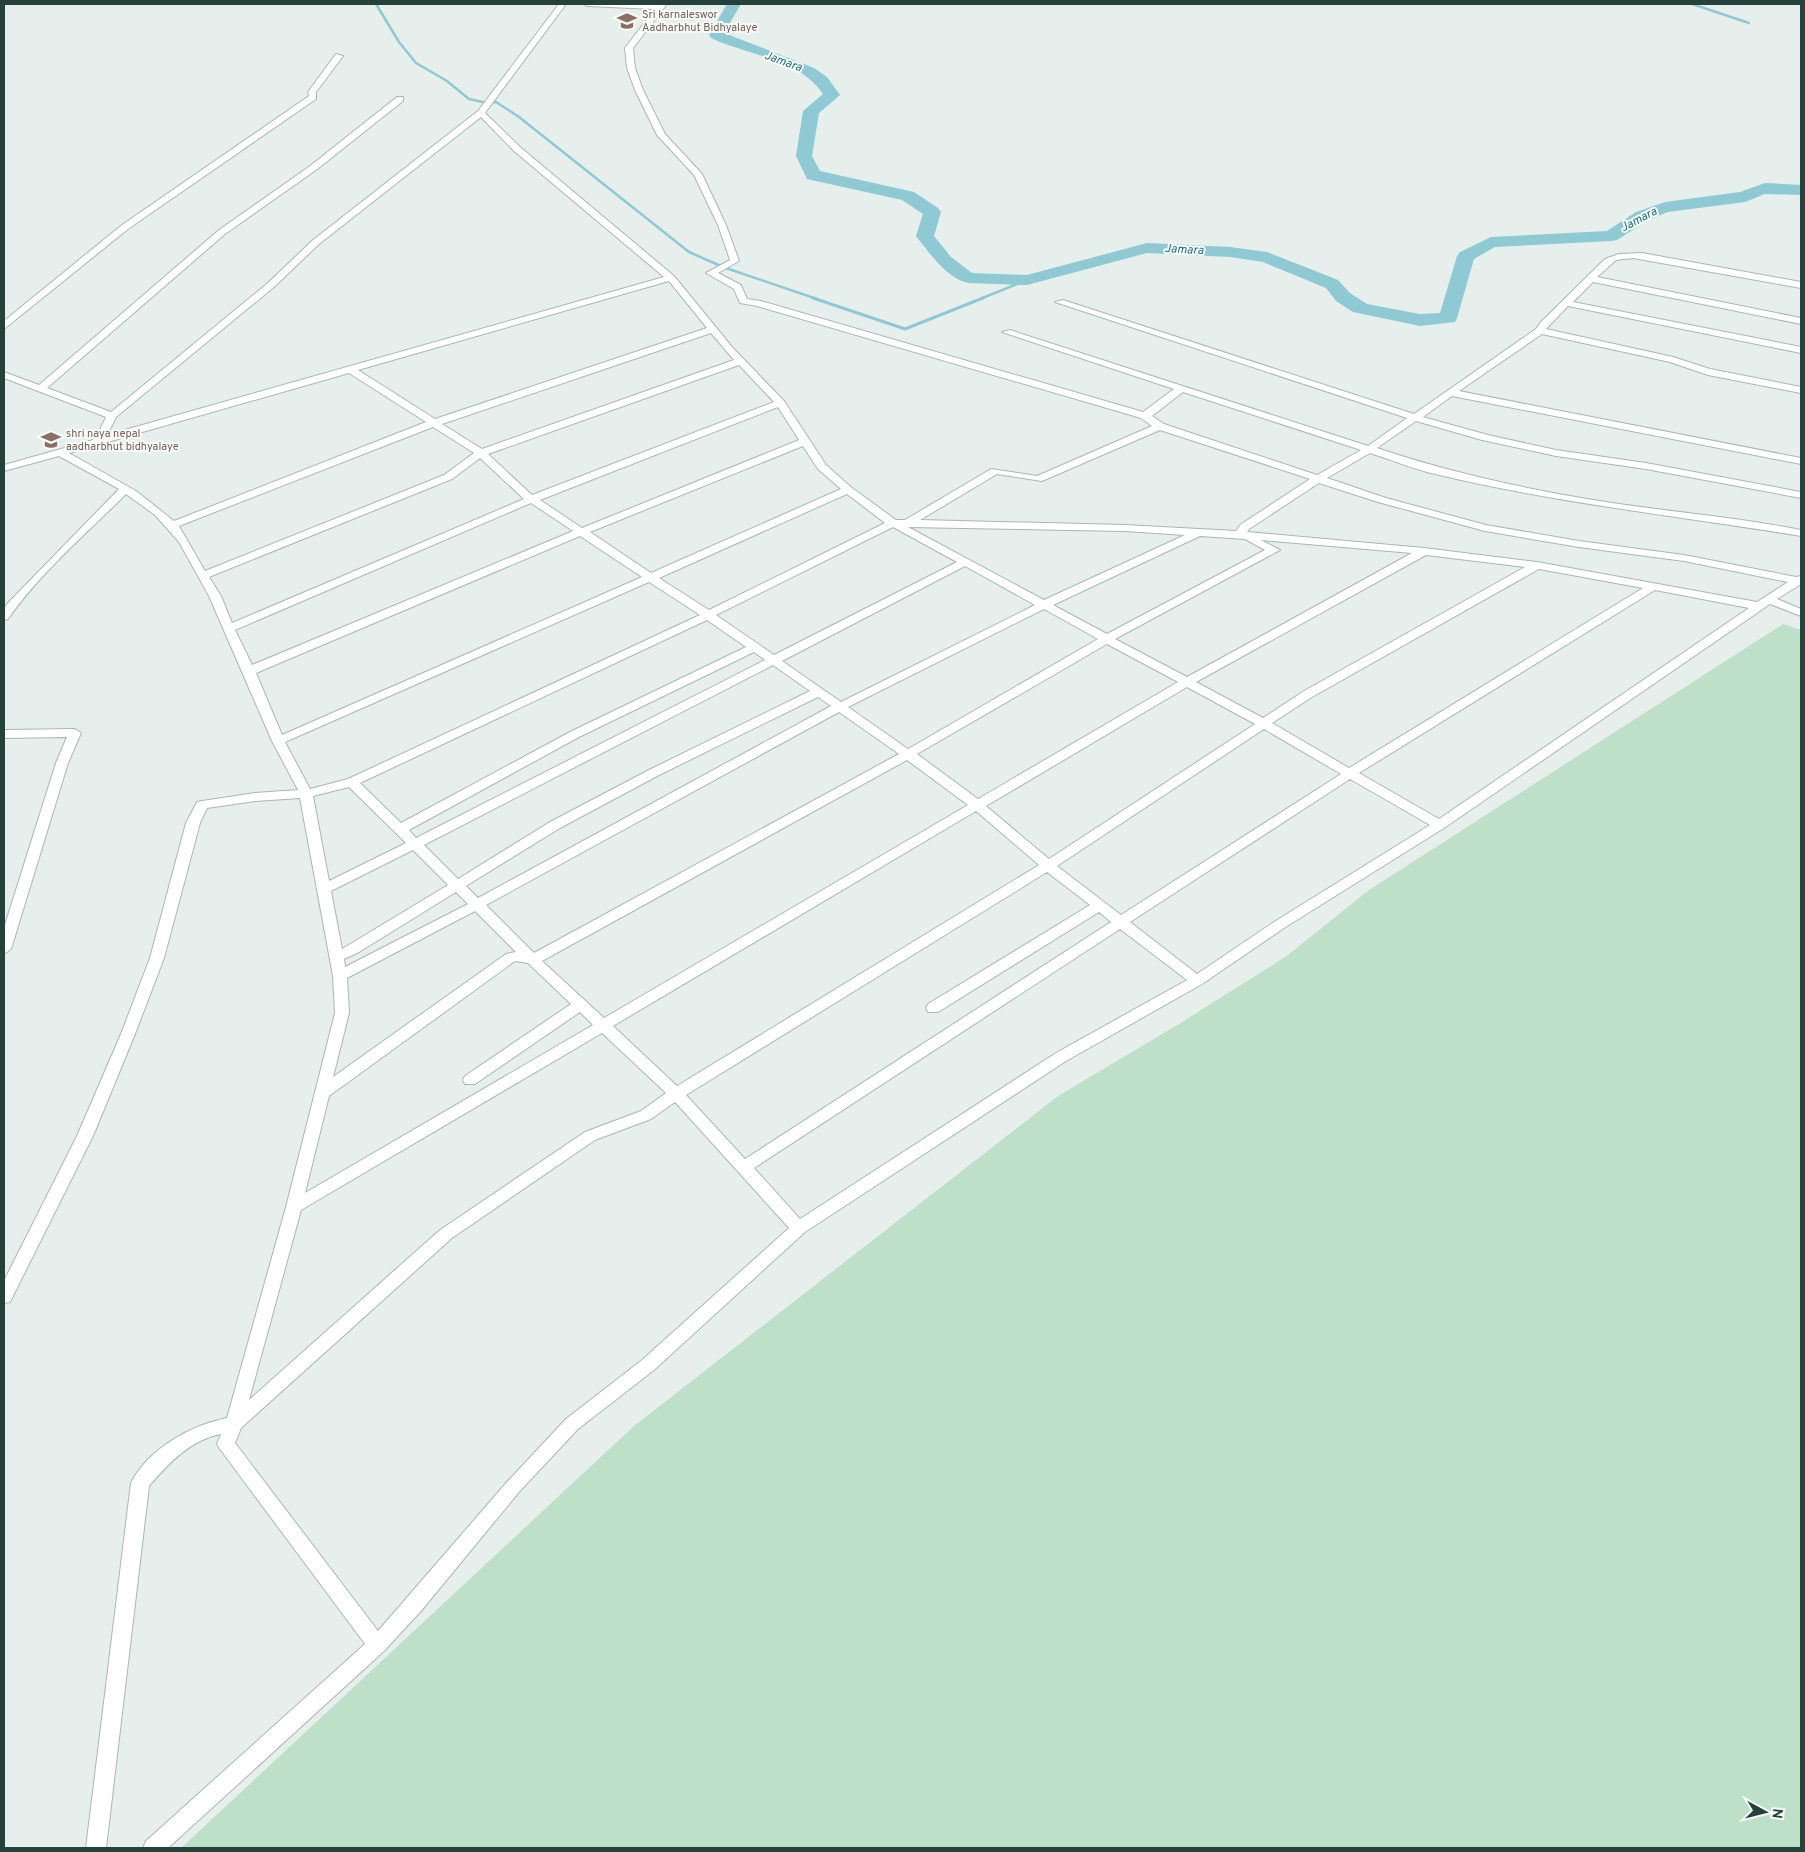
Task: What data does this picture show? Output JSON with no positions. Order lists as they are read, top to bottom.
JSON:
{
  "water": ["Jamara"],
  "places": {
    "school or university": ["Sri karnaleswor Aadharbhut Bidhyalaye", "shri naya nepal aadharbhut bidhyalaye"]
  },
  "north": "right"
}
